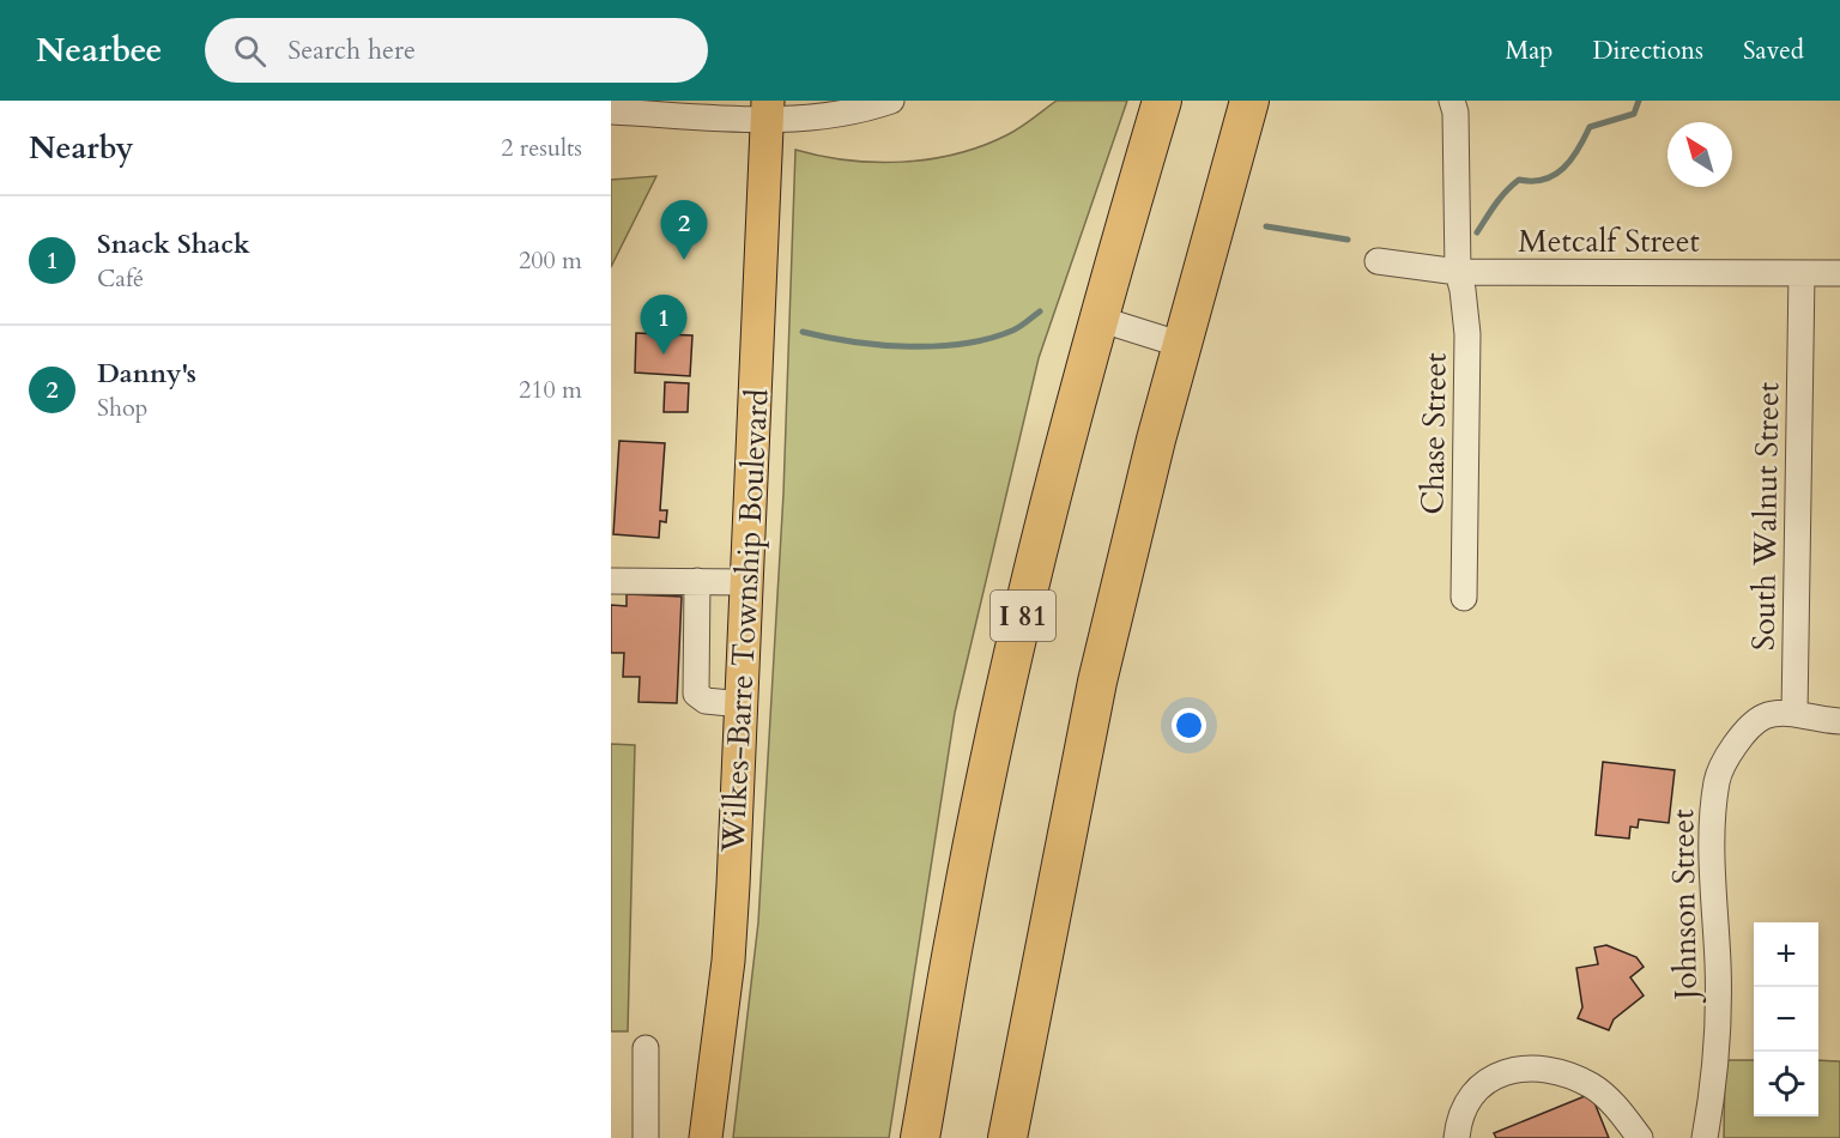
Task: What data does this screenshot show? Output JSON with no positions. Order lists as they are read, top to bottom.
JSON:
{
  "streets": {
    "highway": ["I 81"],
    "main road": ["Wilkes-Barre Township Boulevard"],
    "street": [
      "Metcalf Street",
      "Chase Street",
      "South Walnut Street",
      "Johnson Street"
    ]
  },
  "crossings": [
    ["Metcalf Street", "Chase Street"],
    ["Metcalf Street", "South Walnut Street"],
    ["South Walnut Street", "Johnson Street"]
  ],
  "north": "top left",
  "page": {
    "header": "Nearbee",
    "search": "Search here",
    "nav": ["Map", "Directions", "Saved"],
    "heading": ["Nearby", "2 results"],
    "list": [
      {
        "mark": "1",
        "name": "Snack Shack",
        "note": "Café",
        "value": "200 m"
      },
      {
        "mark": "2",
        "name": "Danny's",
        "note": "Shop",
        "value": "210 m"
      }
    ],
    "pins": ["2", "1"],
    "map_buttons": ["+", "−"]
  }
}
